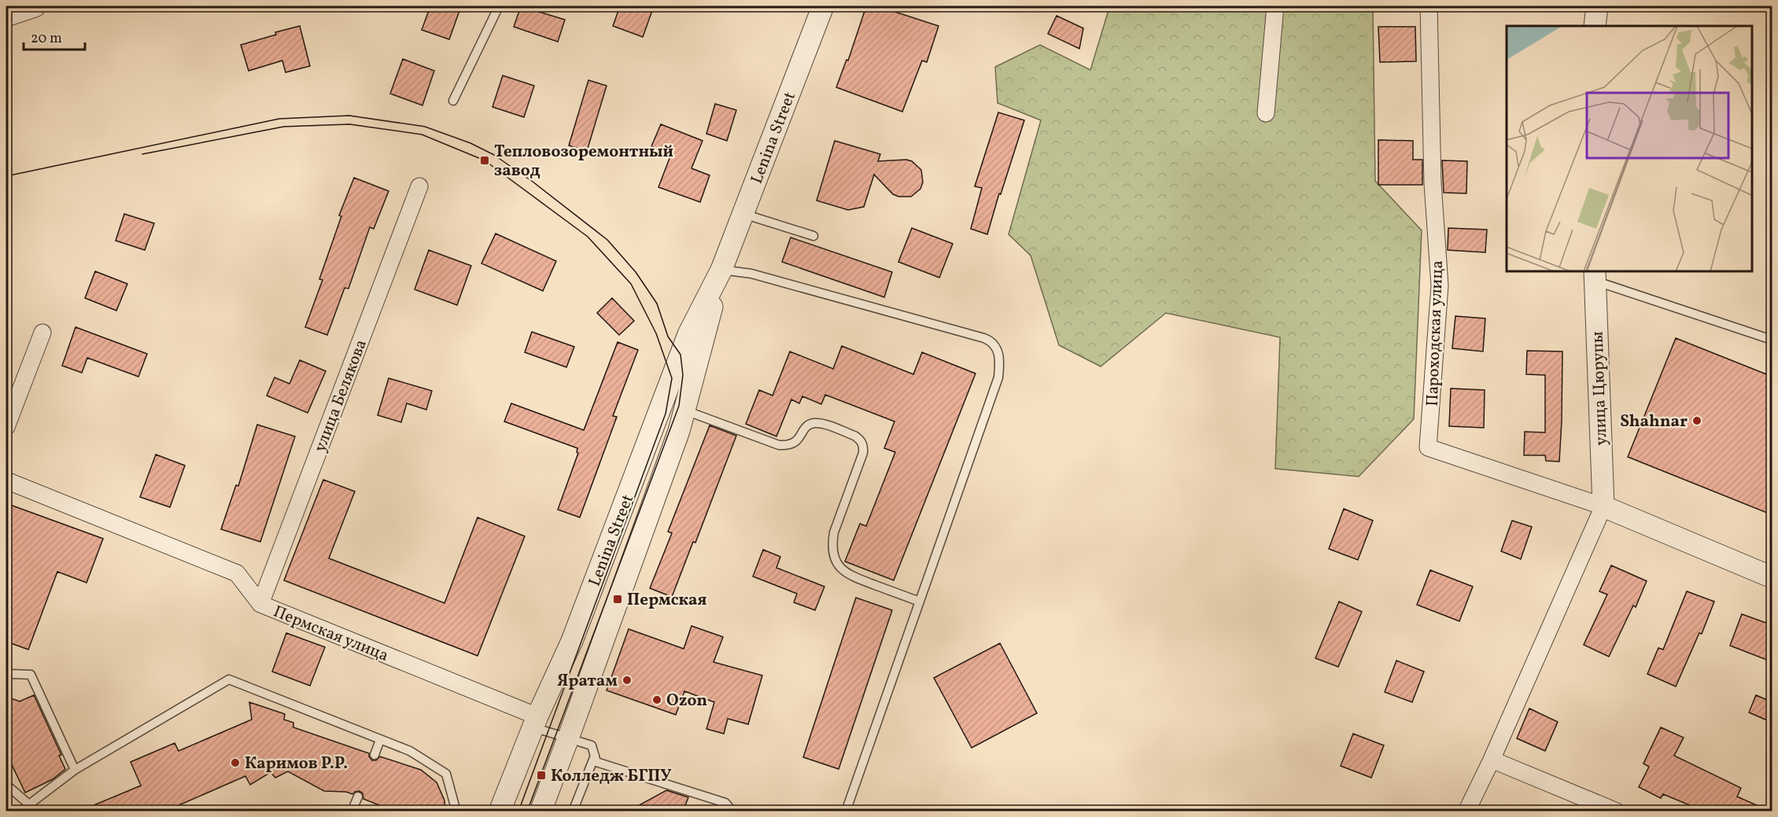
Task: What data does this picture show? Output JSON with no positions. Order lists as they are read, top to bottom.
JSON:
{
  "streets": {
    "street": [
      "Lenina Street",
      "Пароходская улица",
      "улица Цюрупы",
      "улица Белякова",
      "Пермская улица"
    ]
  },
  "crossings": [
    ["Lenina Street", "Пермская улица"],
    ["Пароходская улица", "улица Цюрупы"],
    ["улица Белякова", "Пермская улица"]
  ],
  "places": {
    "transit": ["Тепловозоремонтный завод", "Пермская", "Колледж БГПУ"],
    "other": [
      "Shahnar",
      "Яратам",
      "Ozon",
      "Каримов Р.Р."
    ]
  },
  "scale_bar": "20 m"
}
